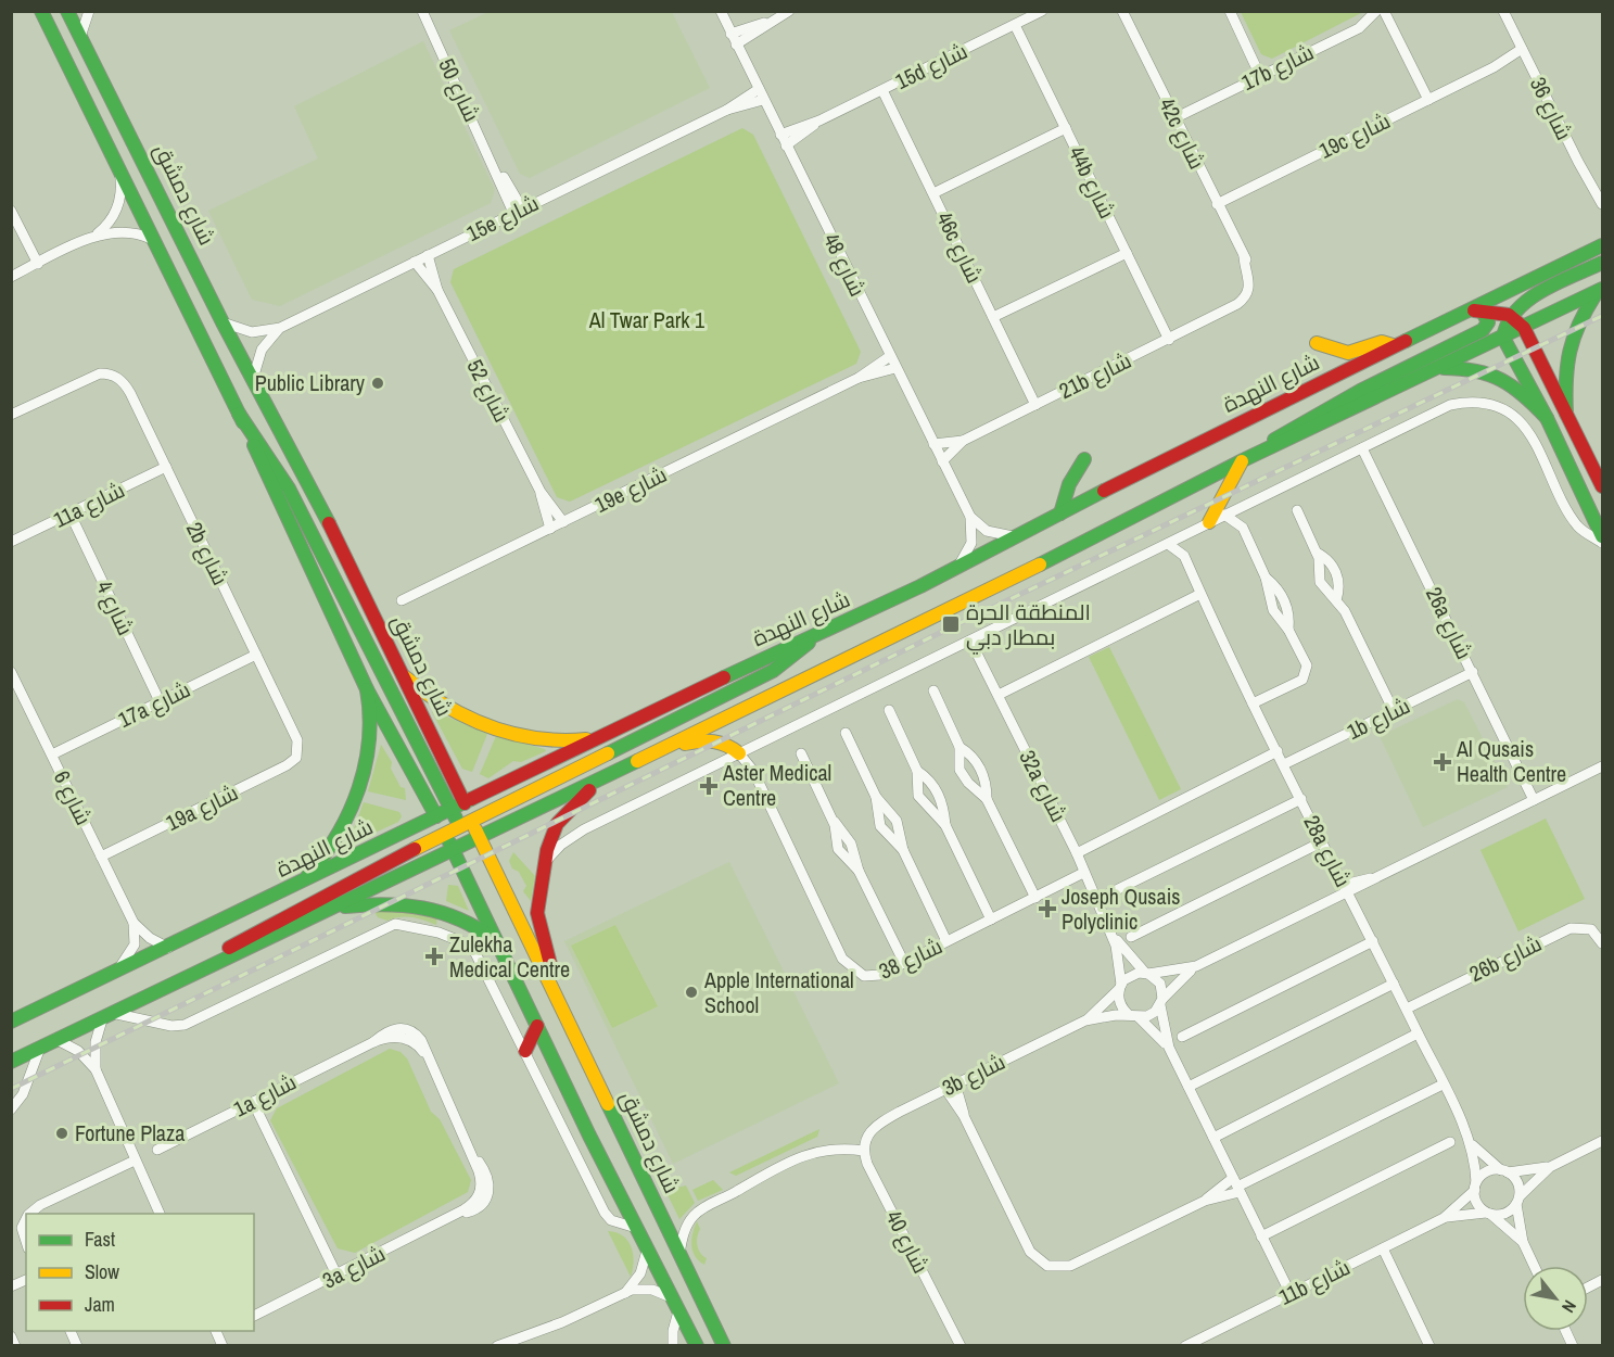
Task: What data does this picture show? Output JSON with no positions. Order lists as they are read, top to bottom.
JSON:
{
  "streets": {
    "main road": ["شارع دمشق", "شارع النهدة"],
    "street": [
      "15d شارع",
      "17b شارع",
      "شارع 50",
      "شارع 36",
      "42c شارع",
      "19c شارع",
      "44b شارع",
      "15e شارع",
      "46c شارع",
      "شارع 48",
      "21b شارع",
      "شارع 52",
      "19e شارع",
      "11a شارع",
      "2b شارع",
      "شارع 4",
      "26a شارع",
      "17a شارع",
      "1b شارع",
      "32a شارع",
      "شارع 6",
      "19a شارع",
      "28a شارع",
      "شارع 38",
      "26b شارع",
      "3b شارع",
      "1a شارع",
      "شارع 40",
      "3a شارع",
      "11b شارع"
    ]
  },
  "crossings": [
    ["15d شارع", "44b شارع"],
    ["15d شارع", "46c شارع"],
    ["15d شارع", "شارع 48"],
    ["17b شارع", "42c شارع"],
    ["شارع 50", "15e شارع"],
    ["شارع 36", "19c شارع"],
    ["42c شارع", "19c شارع"],
    ["42c شارع", "21b شارع"],
    ["44b شارع", "21b شارع"],
    ["شارع دمشق", "15e شارع"],
    ["شارع دمشق", "شارع النهدة"],
    ["15e شارع", "شارع 48"],
    ["15e شارع", "شارع 52"],
    ["46c شارع", "21b شارع"],
    ["شارع 48", "21b شارع"],
    ["شارع 48", "شارع النهدة"],
    ["شارع 48", "19e شارع"],
    ["شارع النهدة", "شارع 6"],
    ["شارع 52", "19e شارع"],
    ["11a شارع", "2b شارع"],
    ["11a شارع", "شارع 4"],
    ["2b شارع", "17a شارع"],
    ["2b شارع", "19a شارع"],
    ["شارع 4", "17a شارع"],
    ["26a شارع", "1b شارع"],
    ["17a شارع", "شارع 6"],
    ["1b شارع", "28a شارع"],
    ["32a شارع", "شارع 38"],
    ["32a شارع", "3b شارع"],
    ["شارع 6", "19a شارع"],
    ["28a شارع", "26b شارع"],
    ["28a شارع", "11b شارع"],
    ["3b شارع", "شارع 40"],
    ["1a شارع", "3a شارع"]
  ],
  "parks": ["Al Twar Park 1"],
  "places": {
    "other": ["Public Library", "Apple International School", "Fortune Plaza"],
    "transit": ["المنطقة الحرة بمطار دبي"],
    "health": [
      "Al Qusais Health Centre",
      "Aster Medical Centre",
      "Joseph Qusais Polyclinic",
      "Zulekha Medical Centre"
    ]
  },
  "legend": ["Fast", "Slow", "Jam"],
  "north": "bottom right"
}
